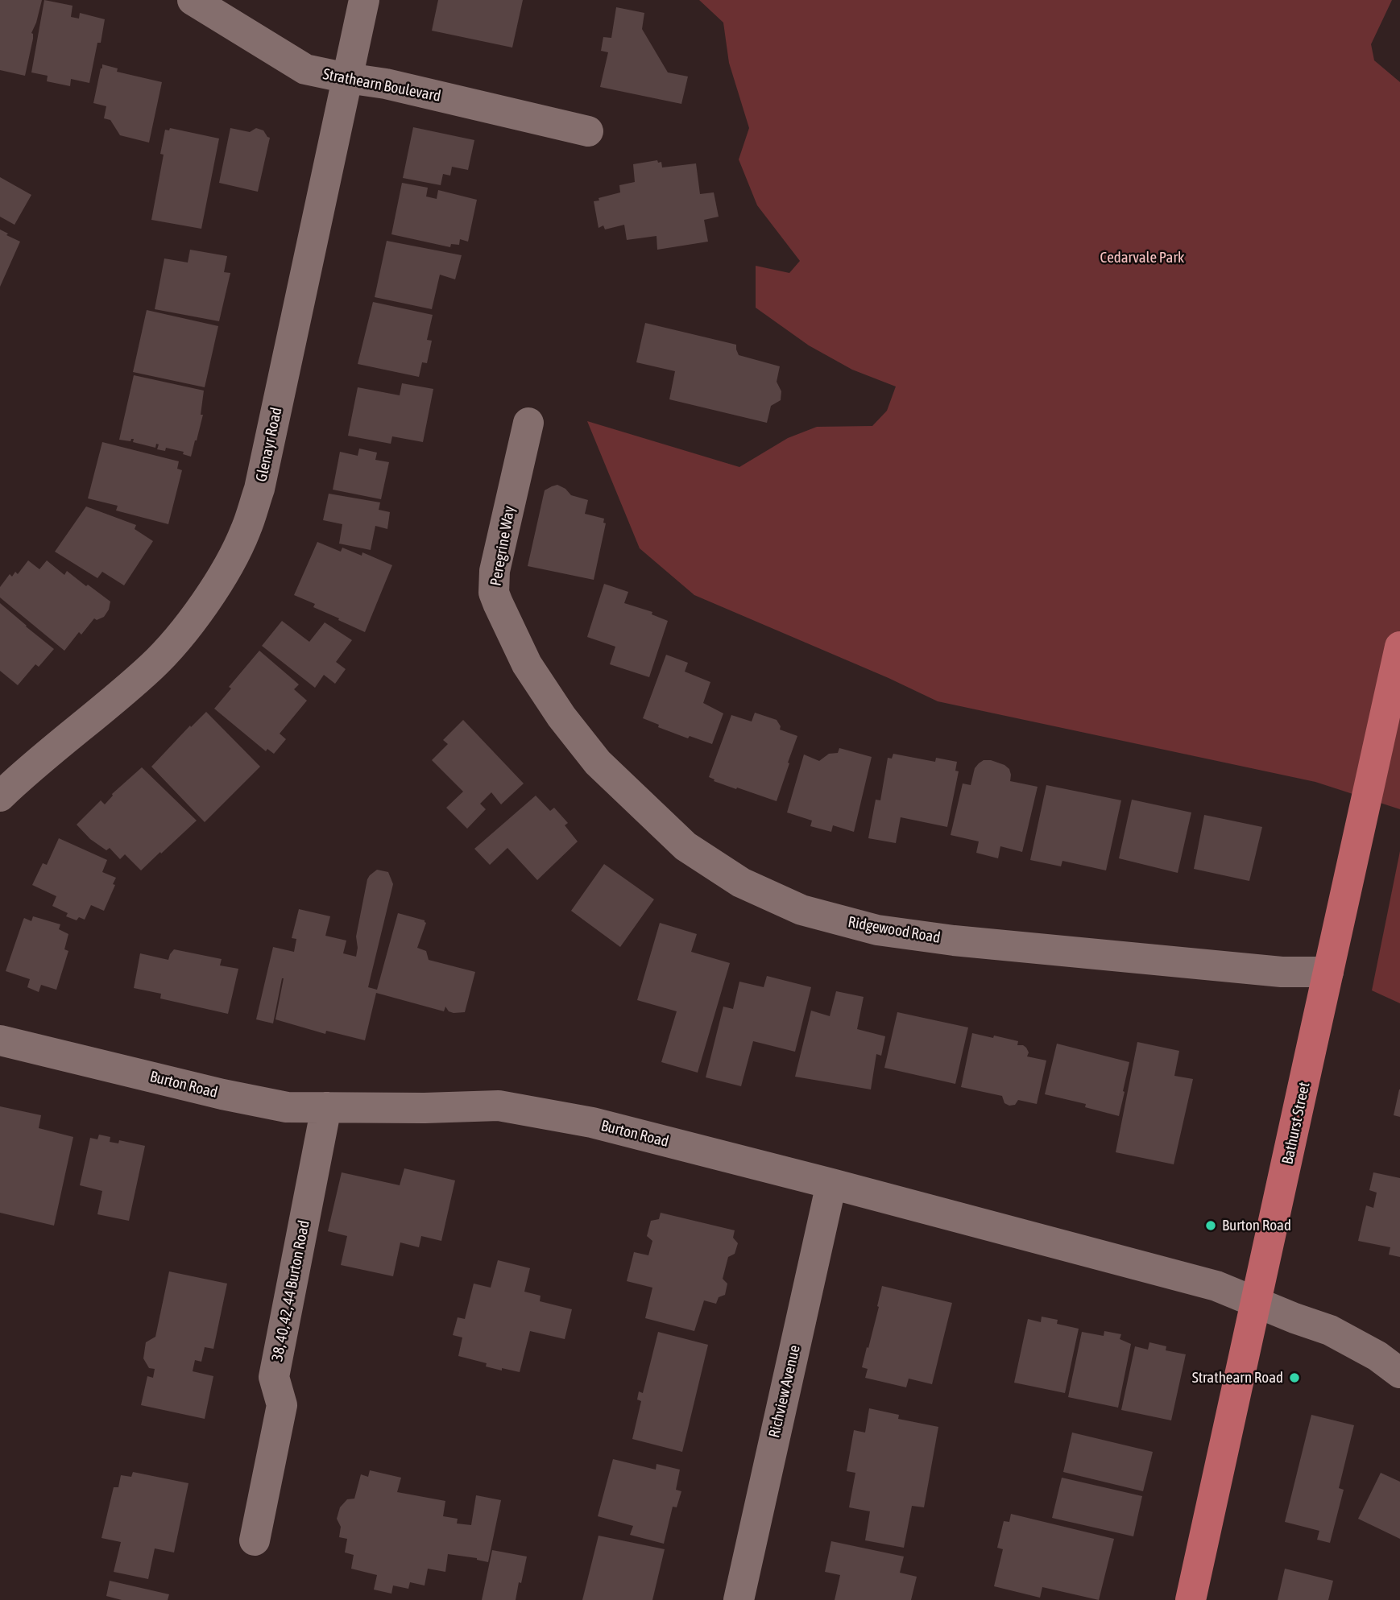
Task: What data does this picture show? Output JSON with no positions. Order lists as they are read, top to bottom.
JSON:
{
  "streets": {
    "main road": ["Bathurst Street"],
    "street": [
      "Strathearn Boulevard",
      "Glenayr Road",
      "Peregrine Way",
      "Ridgewood Road",
      "Burton Road",
      "38, 40, 42, 44 Burton Road",
      "Richview Avenue"
    ]
  },
  "crossings": [
    ["Strathearn Boulevard", "Glenayr Road"],
    ["Peregrine Way", "Ridgewood Road"],
    ["Ridgewood Road", "Bathurst Street"],
    ["Burton Road", "Bathurst Street"],
    ["Burton Road", "38, 40, 42, 44 Burton Road"],
    ["Burton Road", "Richview Avenue"]
  ],
  "parks": ["Cedarvale Park"],
  "places": ["Burton Road", "Strathearn Road"]
}
